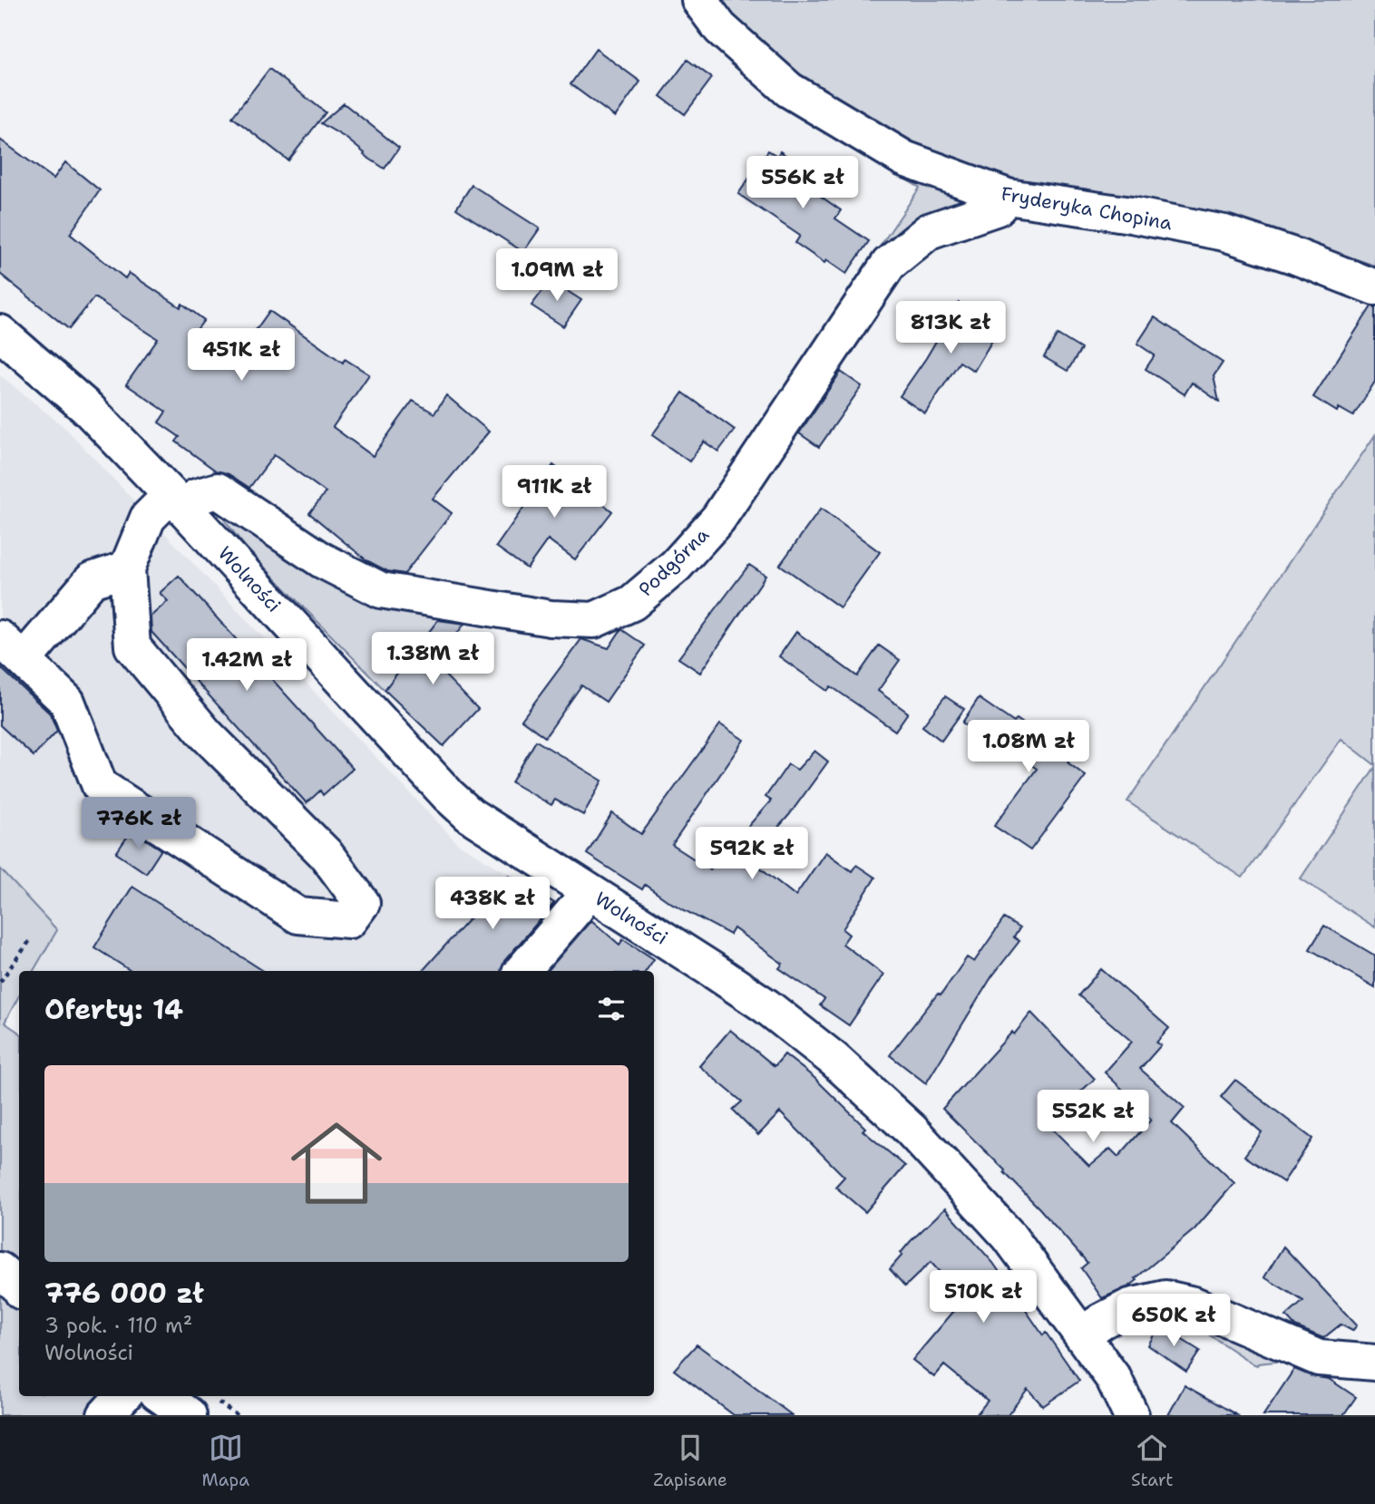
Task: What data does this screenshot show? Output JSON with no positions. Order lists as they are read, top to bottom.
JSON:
{
  "streets": {
    "street": ["Fryderyka Chopina", "Podgórna", "Wolności"]
  },
  "crossings": [
    ["Fryderyka Chopina", "Podgórna"],
    ["Podgórna", "Wolności"]
  ],
  "page": {
    "price": [
      "556K zł",
      "1.09M zł",
      "813K zł",
      "451K zł",
      "911K zł",
      "1.38M zł",
      "1.42M zł",
      "1.08M zł",
      "776K zł",
      "592K zł",
      "438K zł",
      "552K zł",
      "510K zł",
      "650K zł"
    ],
    "heading": "Oferty: 14",
    "list": [
      {
        "name": "776 000 zł",
        "note": "3 pok. · 110 m² · Wolności"
      }
    ],
    "tabs": ["Mapa", "Zapisane", "Start"]
  }
}
